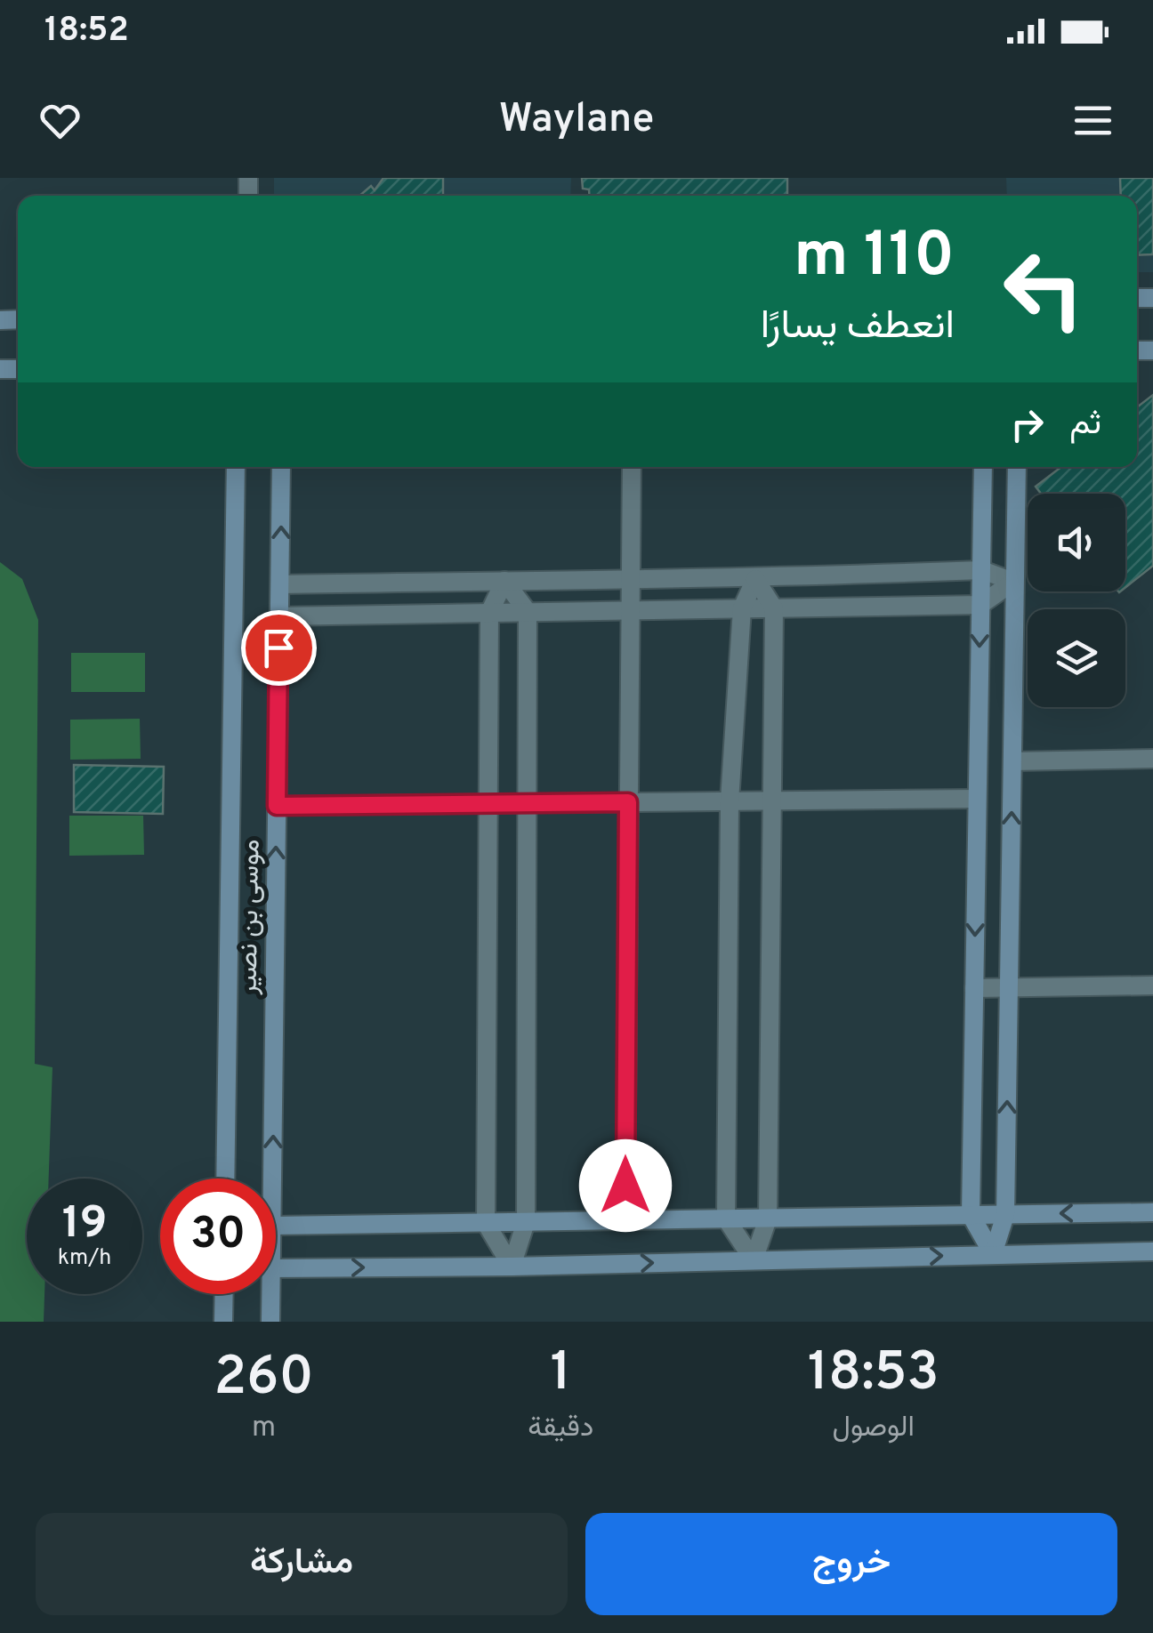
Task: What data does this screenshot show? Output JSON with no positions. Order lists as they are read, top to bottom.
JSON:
{
  "streets": {
    "street": ["موسى بن نصير"]
  },
  "page": {
    "status": "18:52",
    "header": "Waylane",
    "turn": ["110 m", "انعطف يسارًا"],
    "then": "ثم",
    "speed": "19 km/h",
    "limit": "30",
    "eta": [
      "18:53",
      "الوصول",
      "1",
      "دقيقة",
      "260",
      "m"
    ],
    "buttons": ["خروج", "مشاركة"]
  }
}
